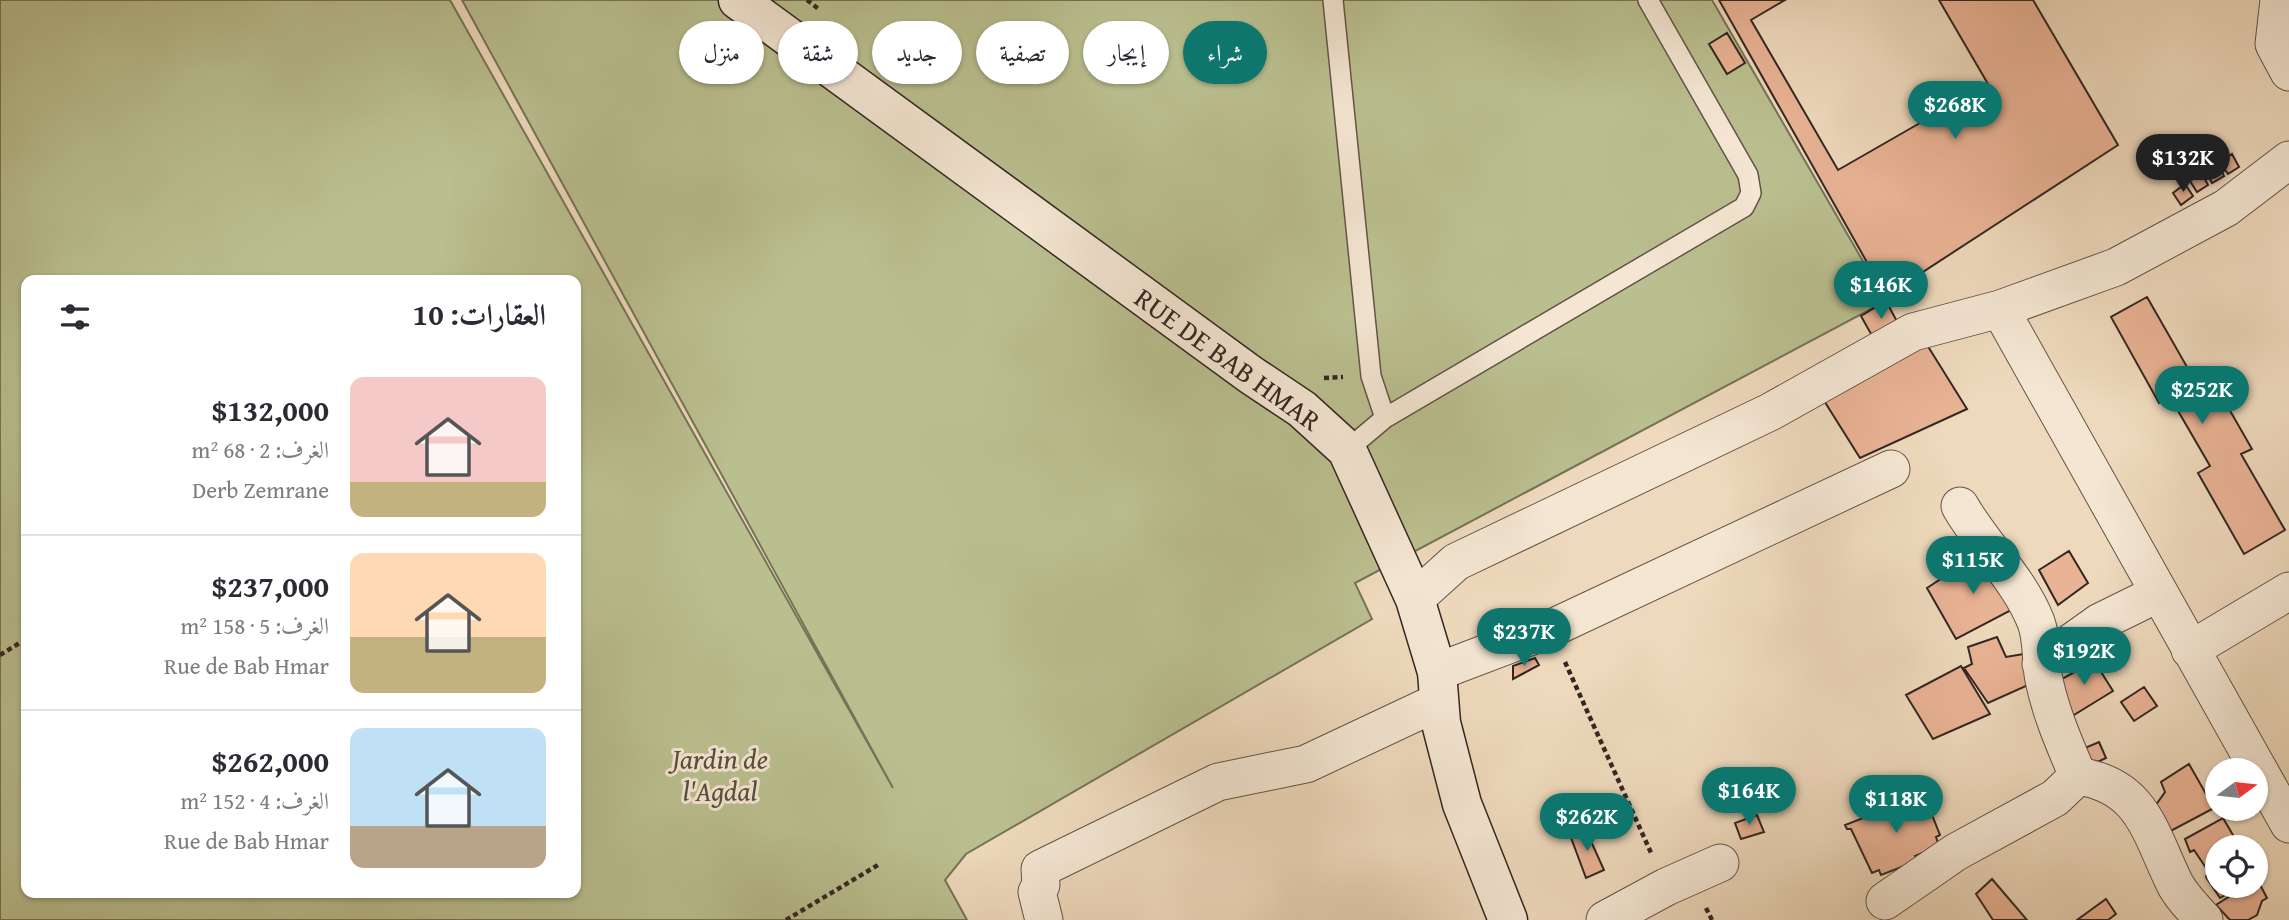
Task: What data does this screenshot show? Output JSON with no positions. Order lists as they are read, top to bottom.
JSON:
{
  "streets": {
    "main road": ["RUE DE BAB HMAR"]
  },
  "parks": ["Jardin de l'Agdal"],
  "north": "right",
  "page": {
    "chip": [
      "شراء",
      "إيجار",
      "تصفية",
      "جديد",
      "شقة",
      "منزل"
    ],
    "price": [
      "$268K",
      "$132K",
      "$146K",
      "$252K",
      "$115K",
      "$237K",
      "$192K",
      "$164K",
      "$118K",
      "$262K"
    ],
    "heading": "العقارات: 10",
    "list": [
      {
        "name": "$132,000",
        "note": "الغرف: 2 · 68 m² · Derb Zemrane"
      },
      {
        "name": "$237,000",
        "note": "الغرف: 5 · 158 m² · Rue de Bab Hmar"
      },
      {
        "name": "$262,000",
        "note": "الغرف: 4 · 152 m² · Rue de Bab Hmar"
      }
    ]
  }
}
